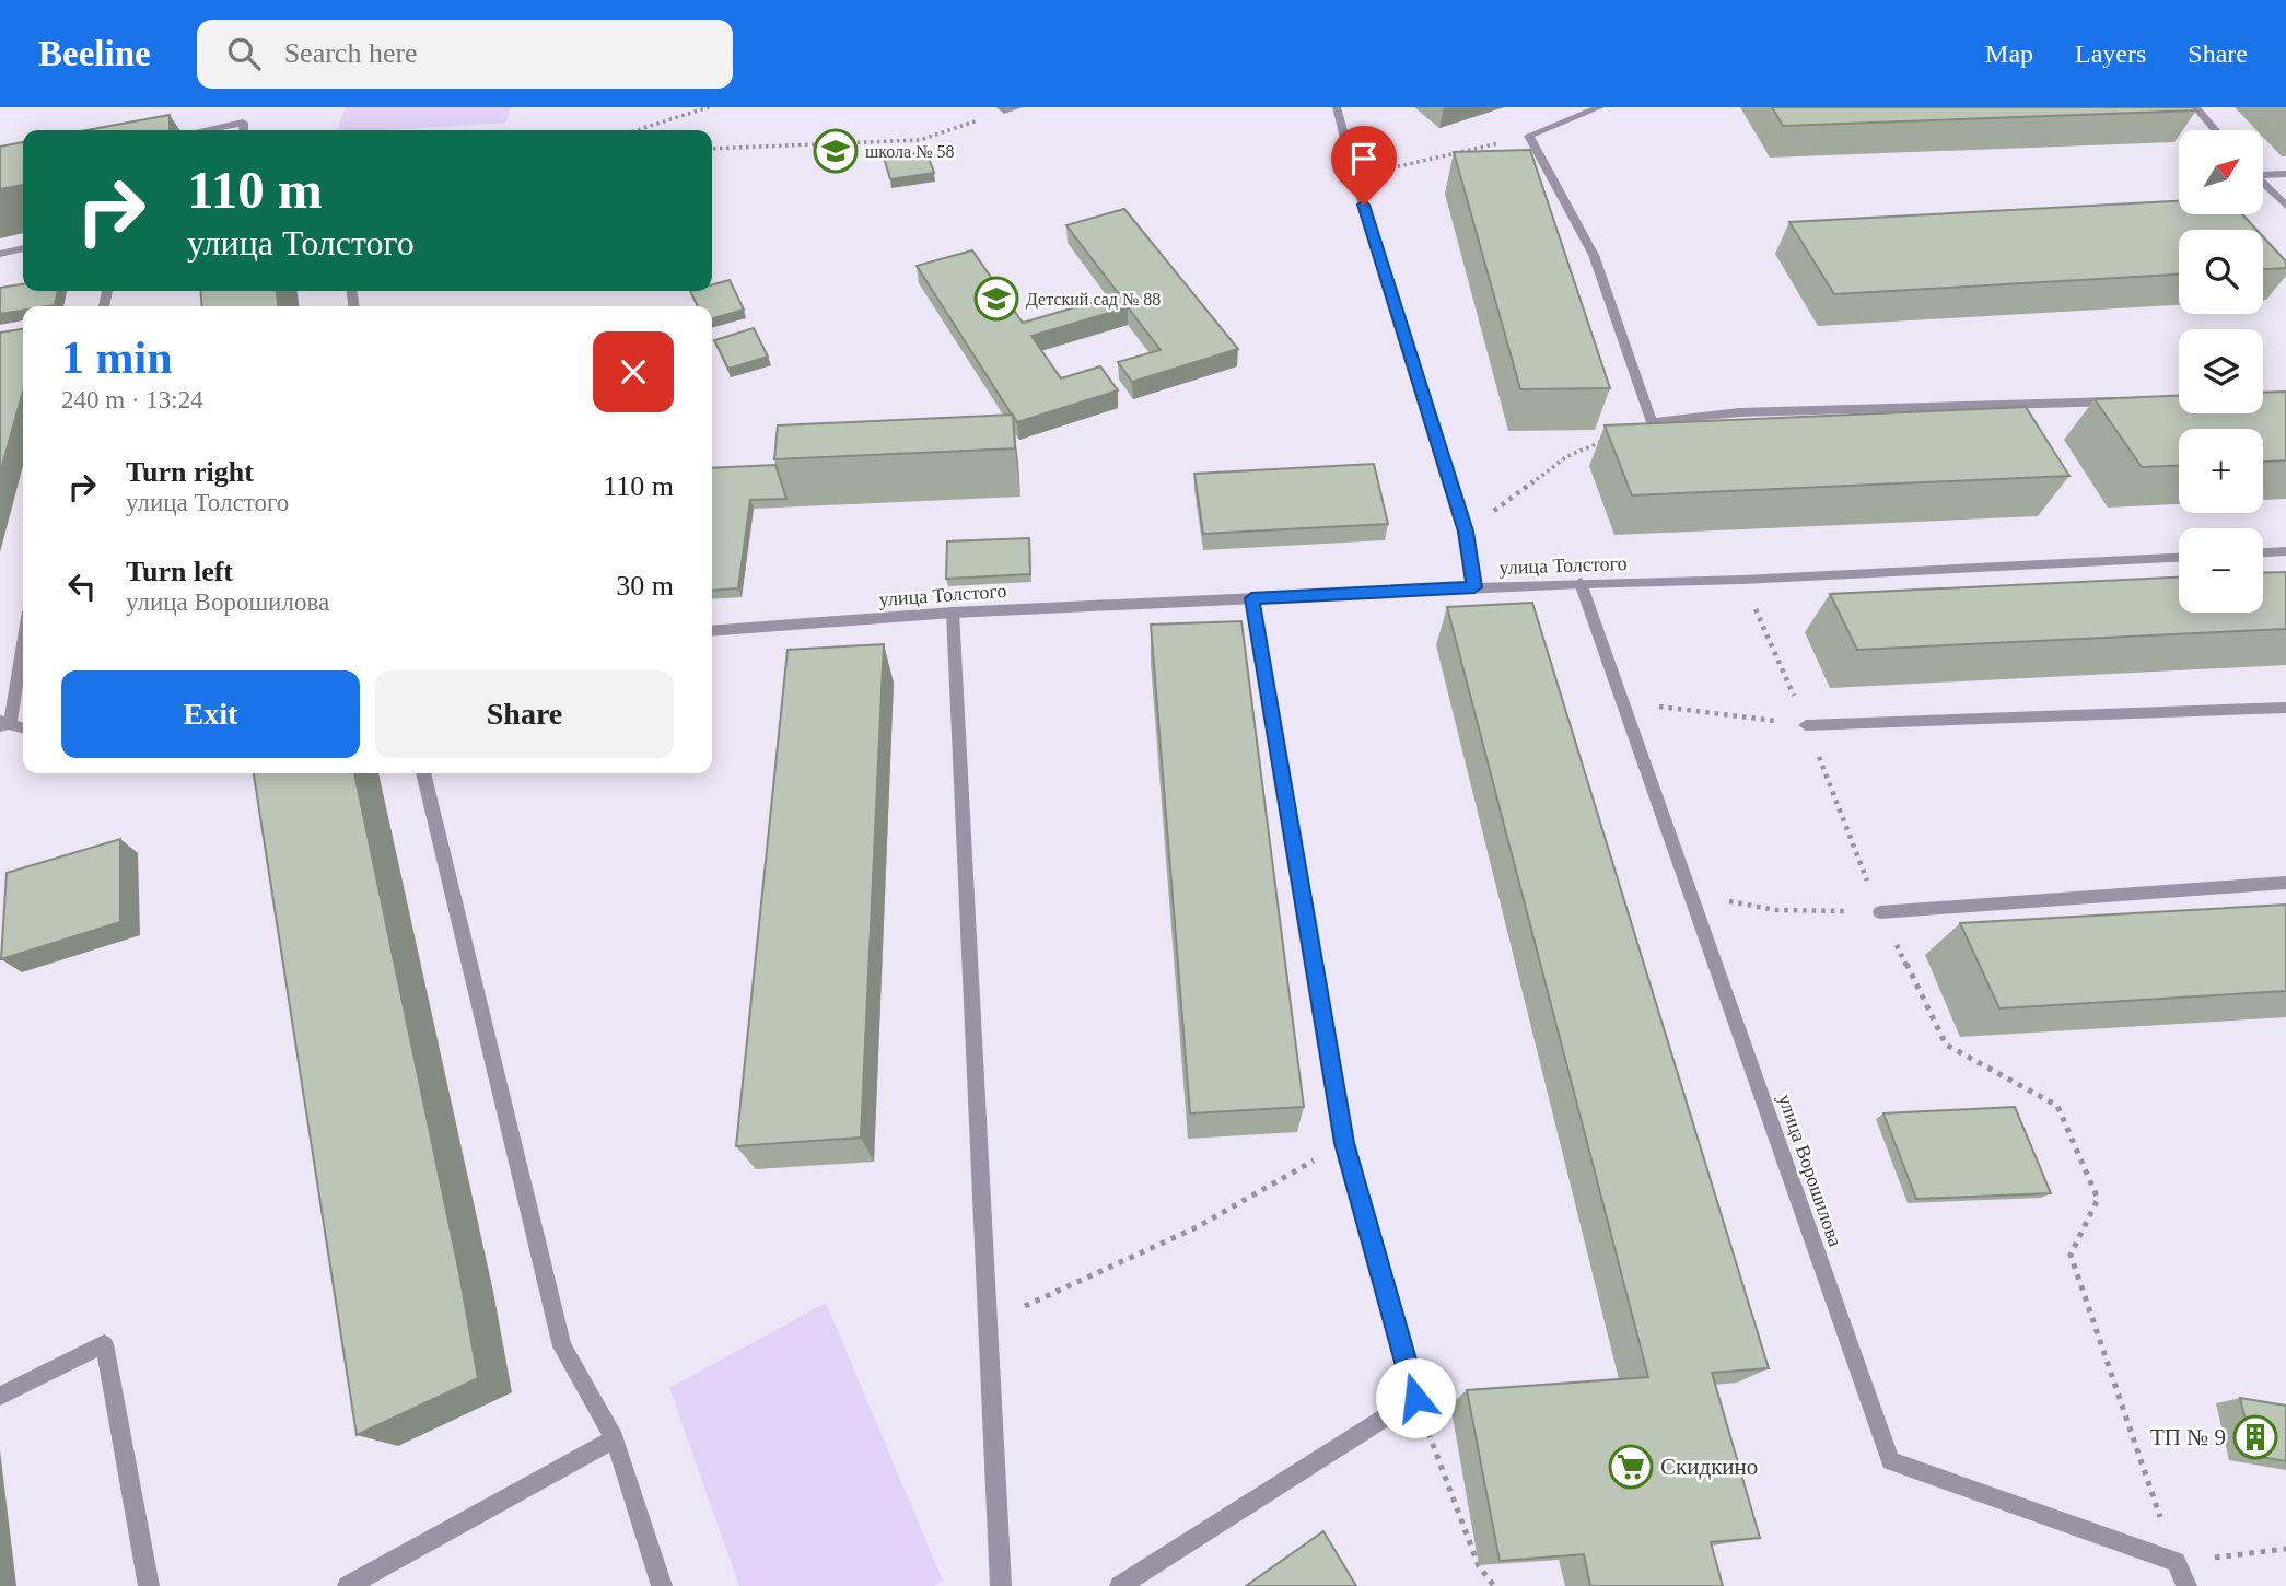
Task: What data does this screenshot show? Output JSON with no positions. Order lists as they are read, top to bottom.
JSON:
{
  "streets": {
    "street": ["улица Толстого", "улица Ворошилова"]
  },
  "crossings": [
    ["улица Толстого", "улица Ворошилова"]
  ],
  "places": {
    "school or university": ["школа № 58", "Детский сад № 88"],
    "building": ["ТП № 9"],
    "supermarket": ["Скидкино"]
  },
  "north": "top right",
  "page": {
    "header": "Beeline",
    "search": "Search here",
    "nav": ["Map", "Layers", "Share"],
    "map_buttons": ["+", "−"],
    "turn": ["110 m", "улица Толстого"],
    "heading": ["1 min", "240 m · 13:24"],
    "list": [
      {
        "name": "Turn right",
        "note": "улица Толстого",
        "value": "110 m"
      },
      {
        "name": "Turn left",
        "note": "улица Ворошилова",
        "value": "30 m"
      }
    ],
    "buttons": ["Exit", "Share"]
  }
}
